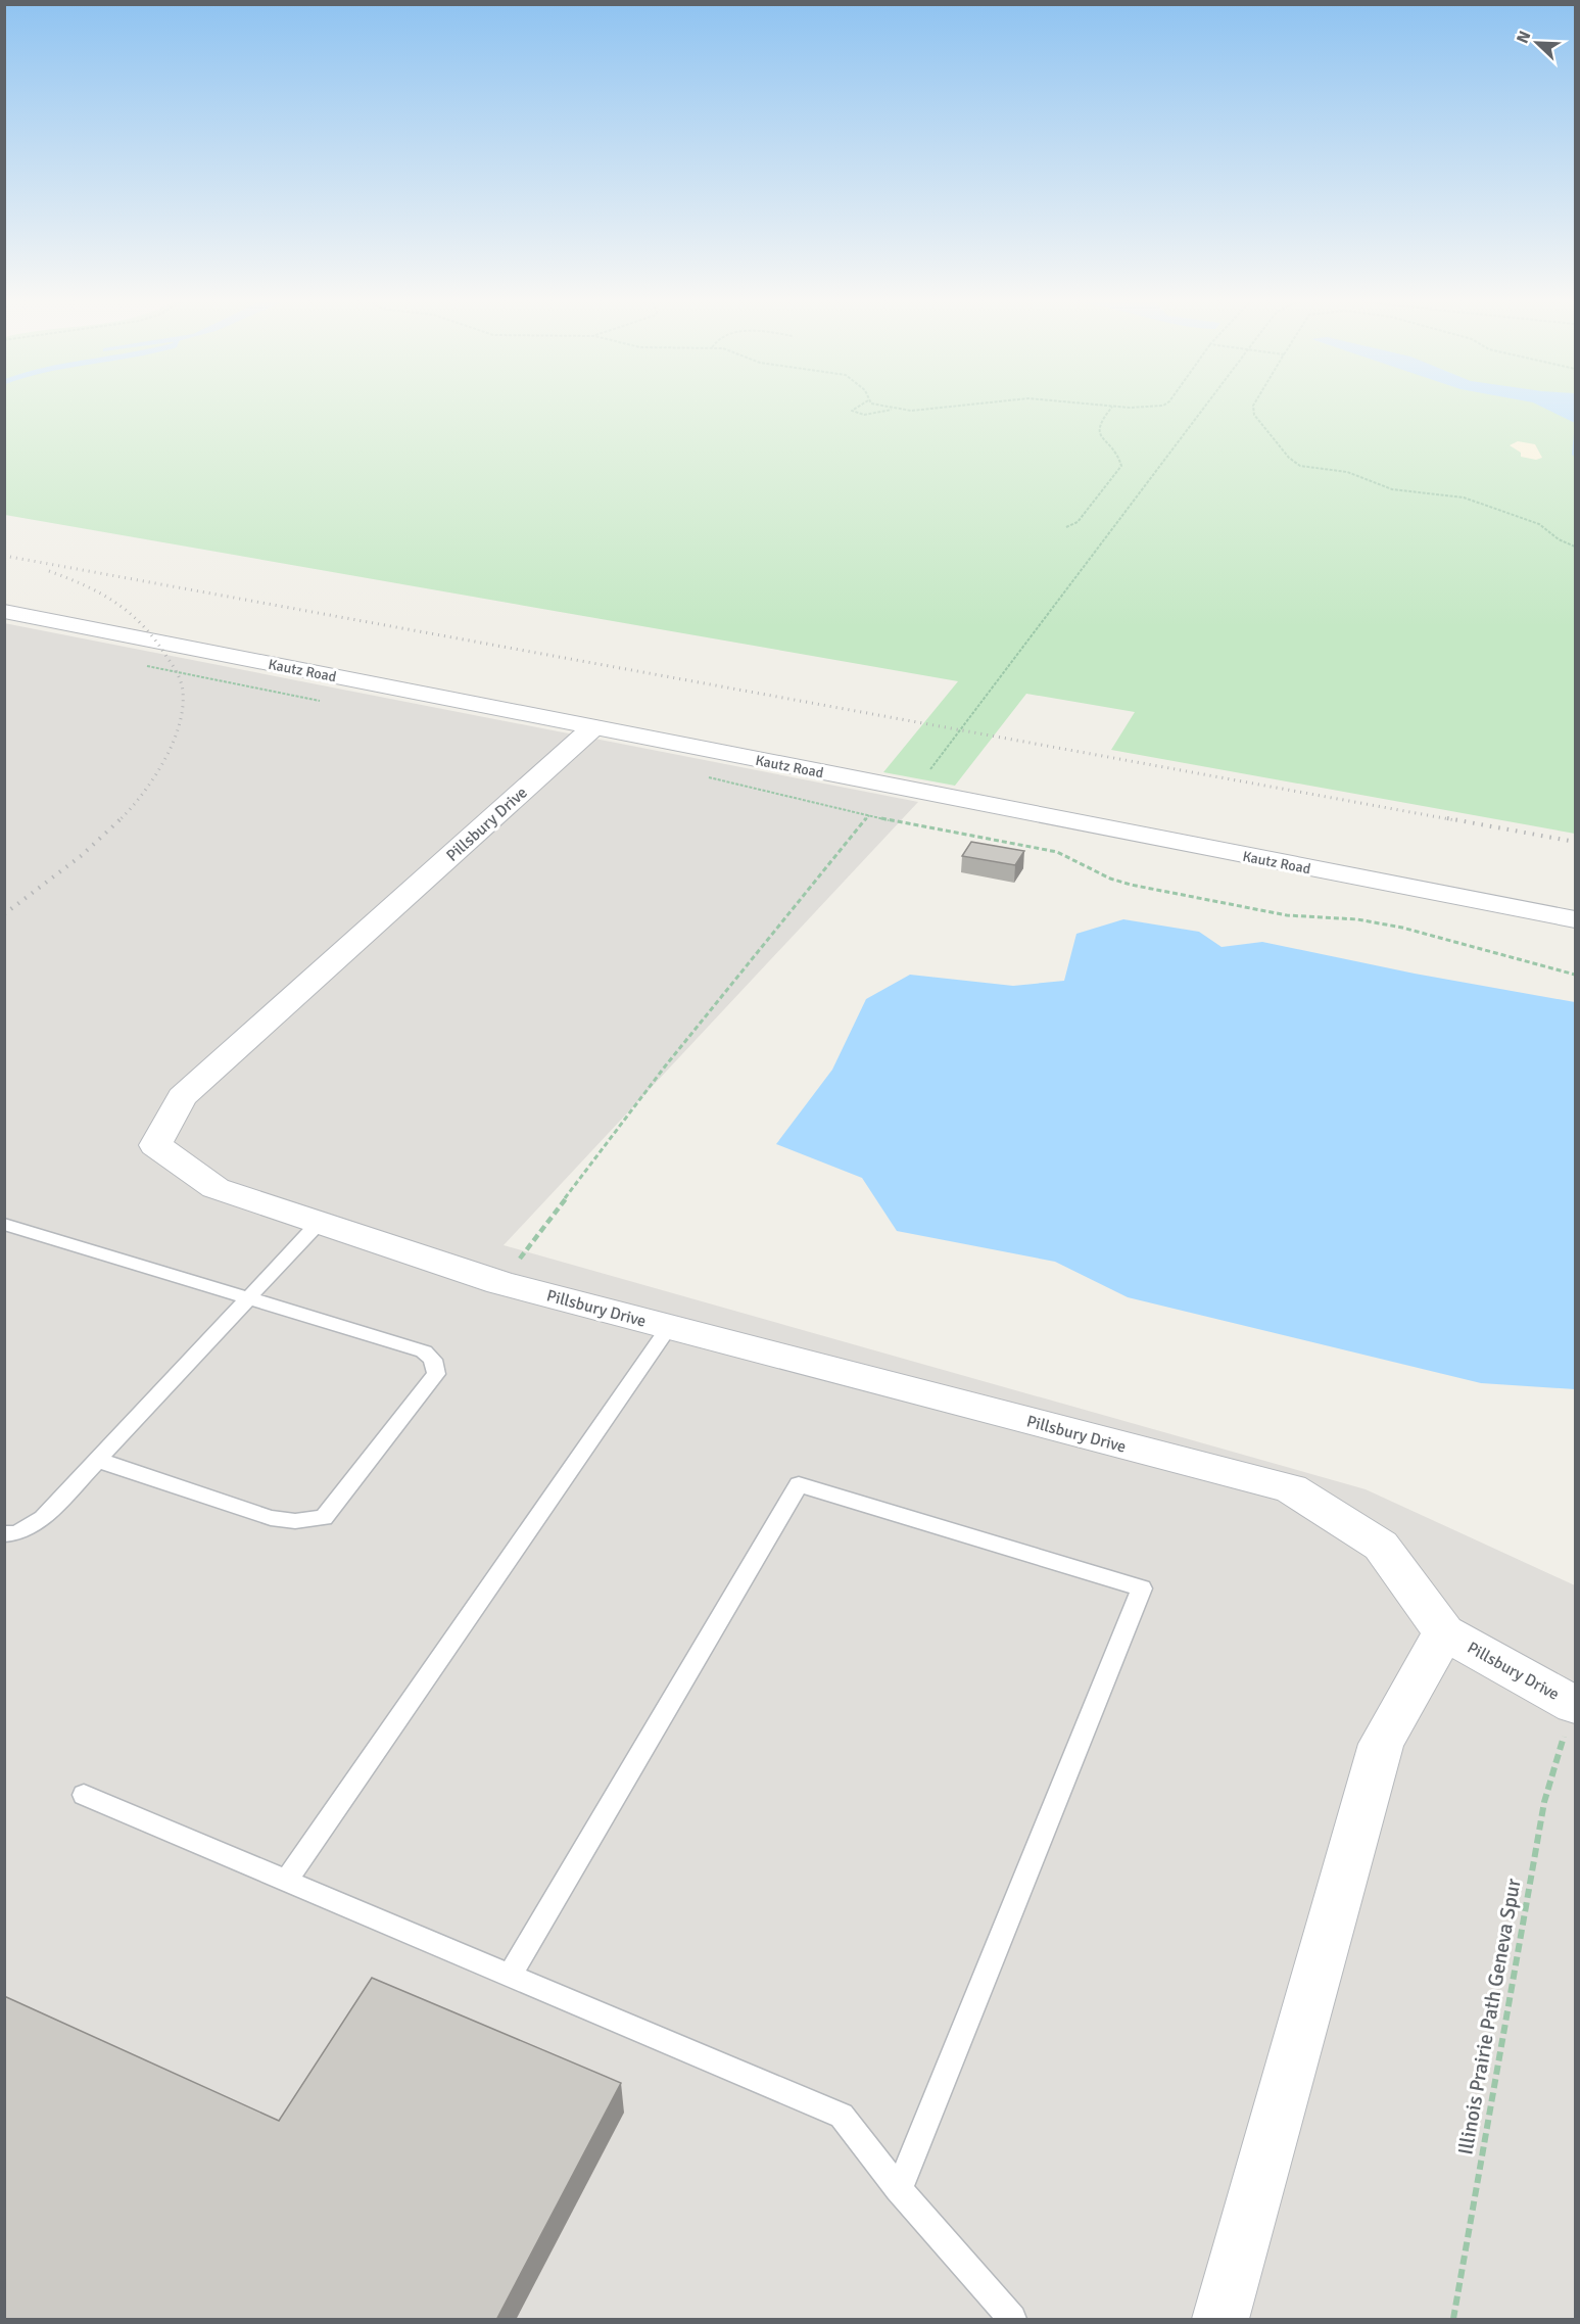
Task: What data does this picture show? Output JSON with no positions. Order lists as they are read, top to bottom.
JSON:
{
  "streets": {
    "street": ["Kautz Road", "Pillsbury Drive"],
    "path": ["Illinois Prairie Path Geneva Spur"]
  },
  "crossings": [
    ["Kautz Road", "Pillsbury Drive"],
    ["Pillsbury Drive", "Illinois Prairie Path Geneva Spur"]
  ],
  "north": "top left"
}
